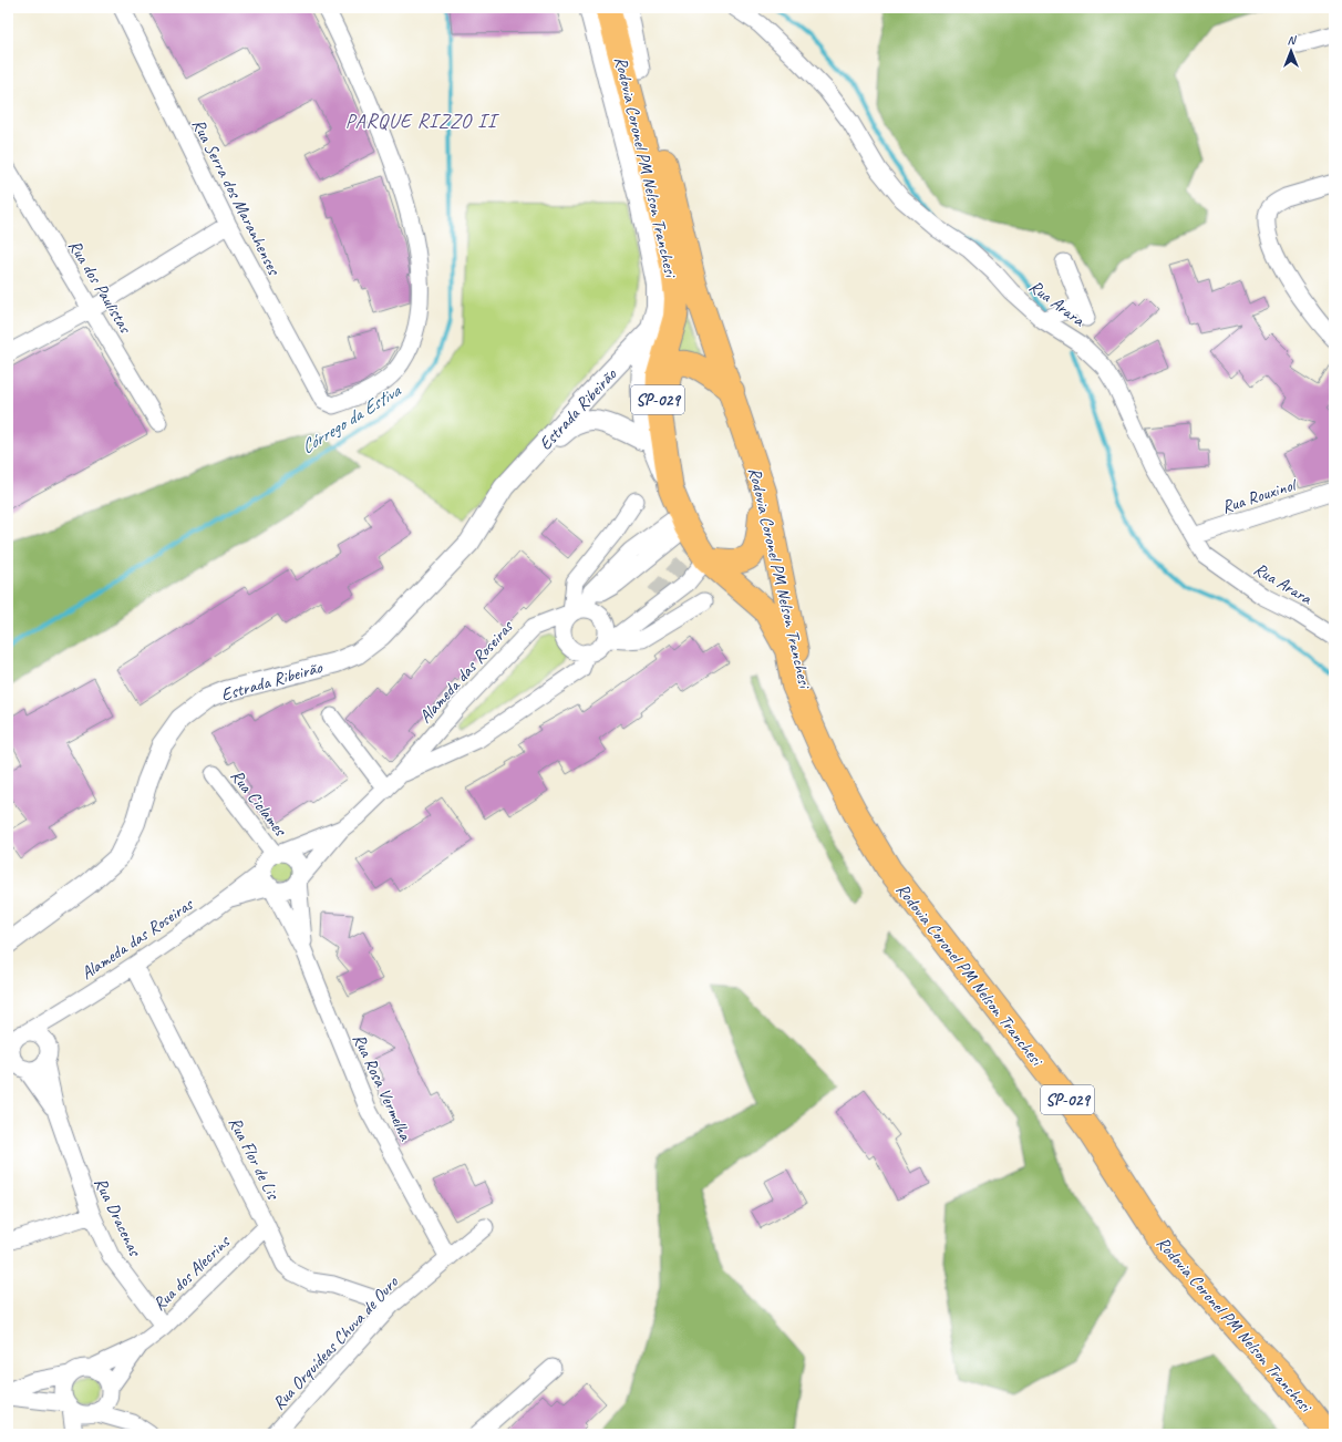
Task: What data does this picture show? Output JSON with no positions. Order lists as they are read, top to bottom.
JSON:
{
  "streets": {
    "highway": ["Rodovia Coronel PM Nelson Tranchesi", "SP-029"],
    "street": [
      "Rua Serra dos Maranhenses",
      "Rua dos Paulistas",
      "Rua Arara",
      "Estrada Ribeirão",
      "Rua Rouxinol",
      "Alameda das Roseiras",
      "Rua Ciclames",
      "Rua Rosa Vermelha",
      "Rua Flor de Lis",
      "Rua Dracenas",
      "Rua dos Alecrins",
      "Rua Orquídeas Chuva de Ouro"
    ]
  },
  "crossings": [
    ["Rodovia Coronel PM Nelson Tranchesi", "SP-029"],
    ["Rodovia Coronel PM Nelson Tranchesi", "Estrada Ribeirão"],
    ["Rua Arara", "Rua Rouxinol"],
    ["SP-029", "Estrada Ribeirão"],
    ["Alameda das Roseiras", "Rua Ciclames"],
    ["Alameda das Roseiras", "Rua Rosa Vermelha"],
    ["Alameda das Roseiras", "Rua Flor de Lis"],
    ["Alameda das Roseiras", "Rua Dracenas"],
    ["Rua Ciclames", "Rua Rosa Vermelha"],
    ["Rua Rosa Vermelha", "Rua Orquídeas Chuva de Ouro"],
    ["Rua Flor de Lis", "Rua dos Alecrins"],
    ["Rua Flor de Lis", "Rua Orquídeas Chuva de Ouro"],
    ["Rua Dracenas", "Rua dos Alecrins"]
  ],
  "districts": ["PARQUE RIZZO II"],
  "water": ["Córrego da Estiva"],
  "north": "top"
}
